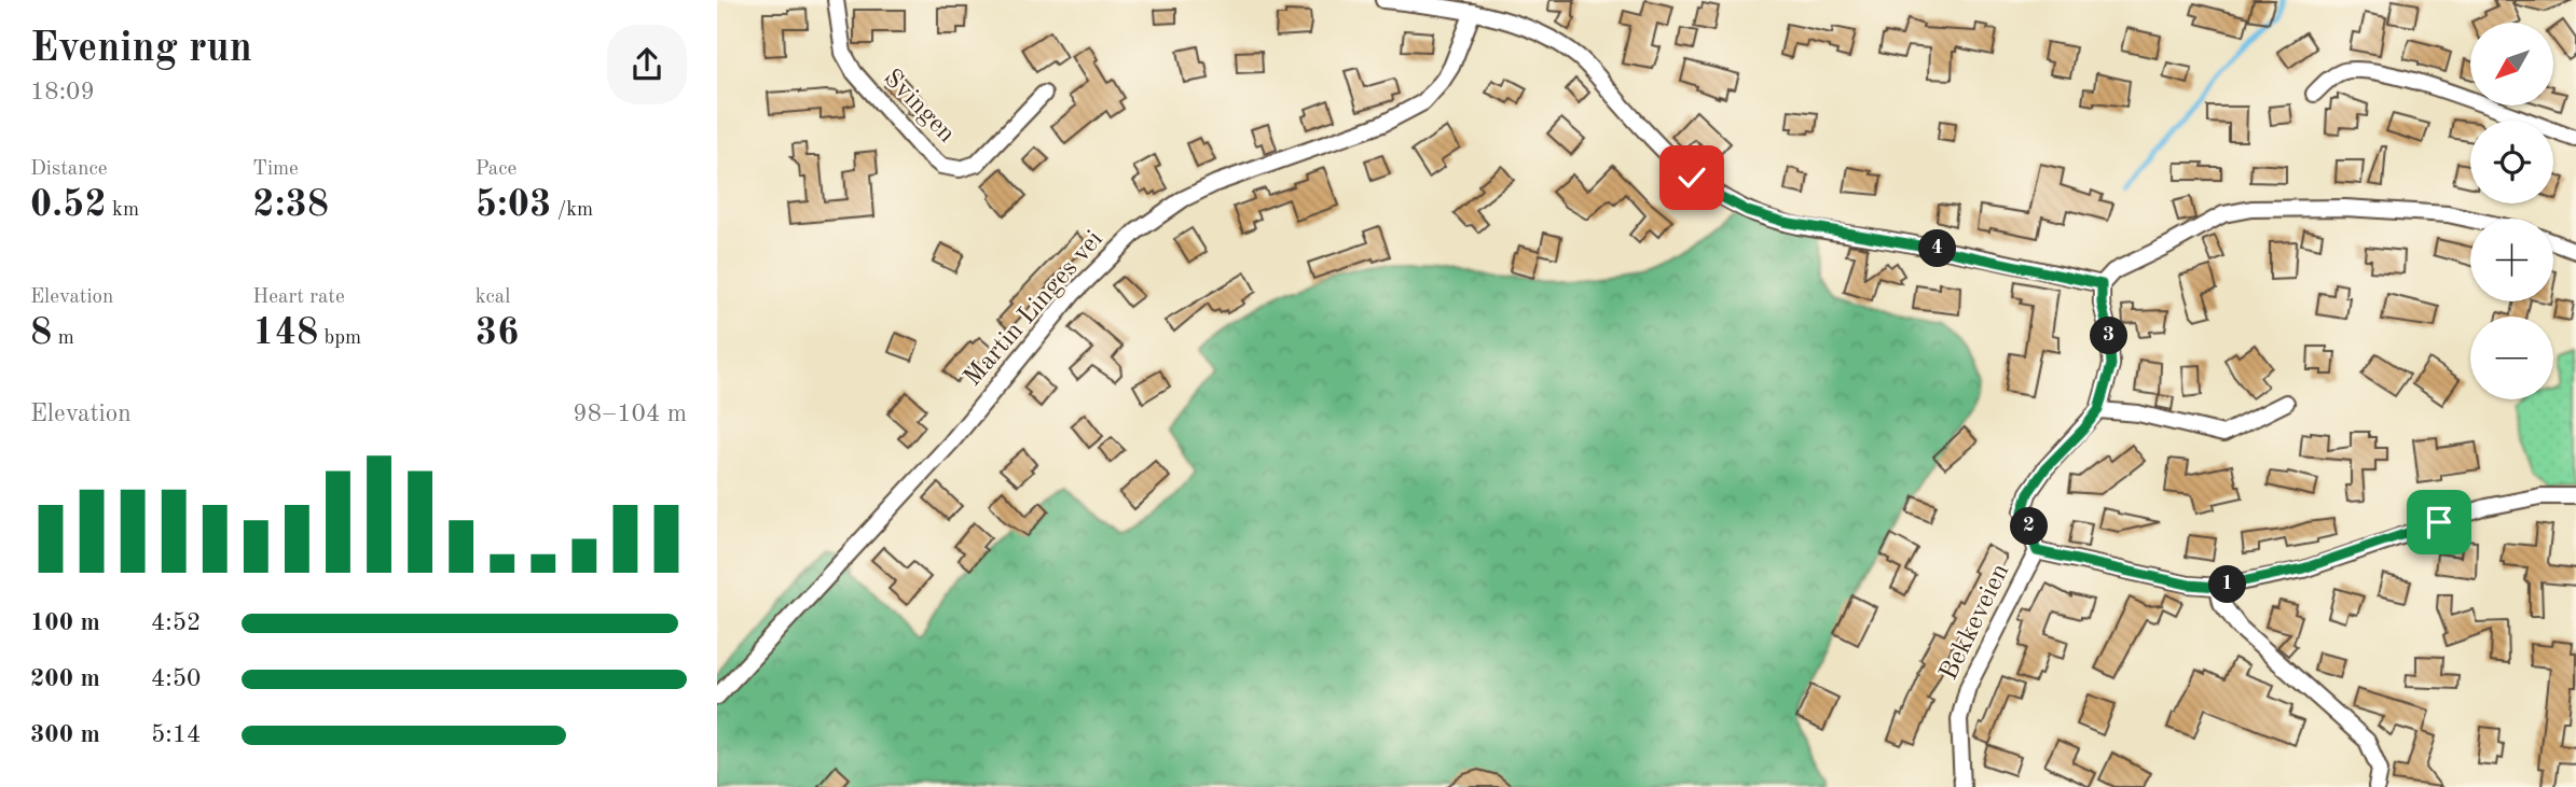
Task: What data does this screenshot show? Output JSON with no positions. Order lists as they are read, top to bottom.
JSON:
{
  "streets": {
    "street": ["Svingen", "Martin Linges vei", "Bekkeveien"]
  },
  "north": "bottom left",
  "page": {
    "heading": ["Evening run", "18:09"],
    "map_buttons": ["+", "−"],
    "stats": [
      ["Distance", "0.52 km"],
      ["Time", "2:38"],
      ["Pace", "5:03 /km"],
      ["Elevation", "8 m"],
      ["Heart rate", "148 bpm"],
      ["kcal", "36"]
    ],
    "pins": [
      "4",
      "3",
      "2",
      "1"
    ],
    "chart": ["Elevation", "98–104 m"],
    "list": [
      {
        "name": "100 m",
        "note": "4:52"
      },
      {
        "name": "200 m",
        "note": "4:50"
      },
      {
        "name": "300 m",
        "note": "5:14"
      }
    ]
  }
}
